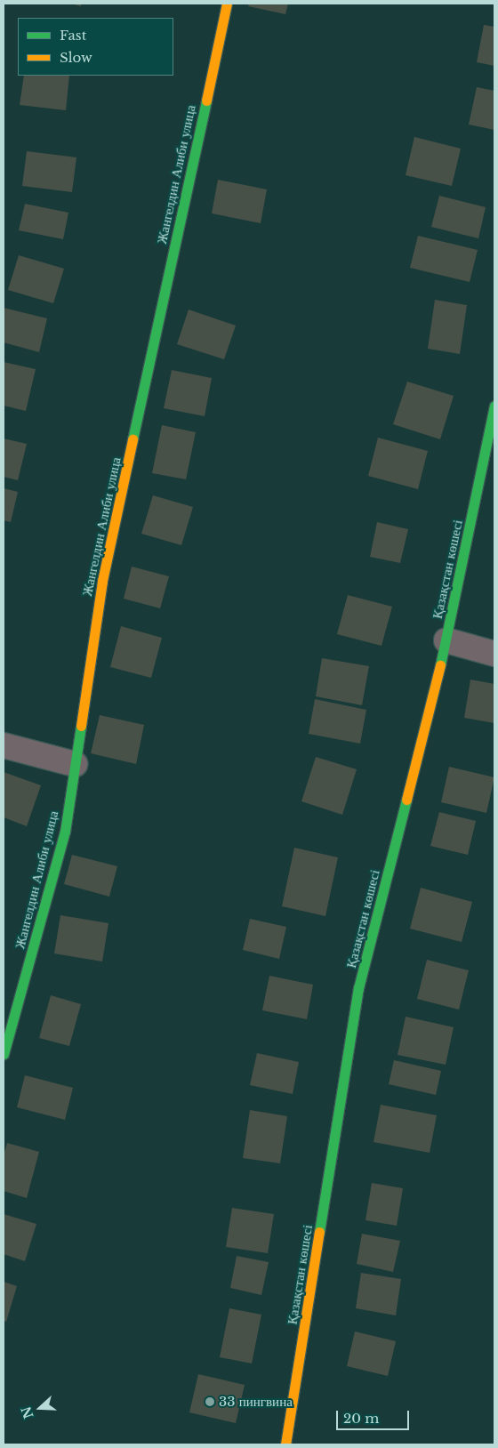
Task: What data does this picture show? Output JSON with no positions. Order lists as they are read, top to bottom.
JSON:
{
  "streets": {
    "street": ["Жангелдин Алиби улица", "Қазақстан көшесі"]
  },
  "places": ["33 пингвина"],
  "legend": ["Fast", "Slow"],
  "scale_bar": "20 m",
  "north": "left"
}
